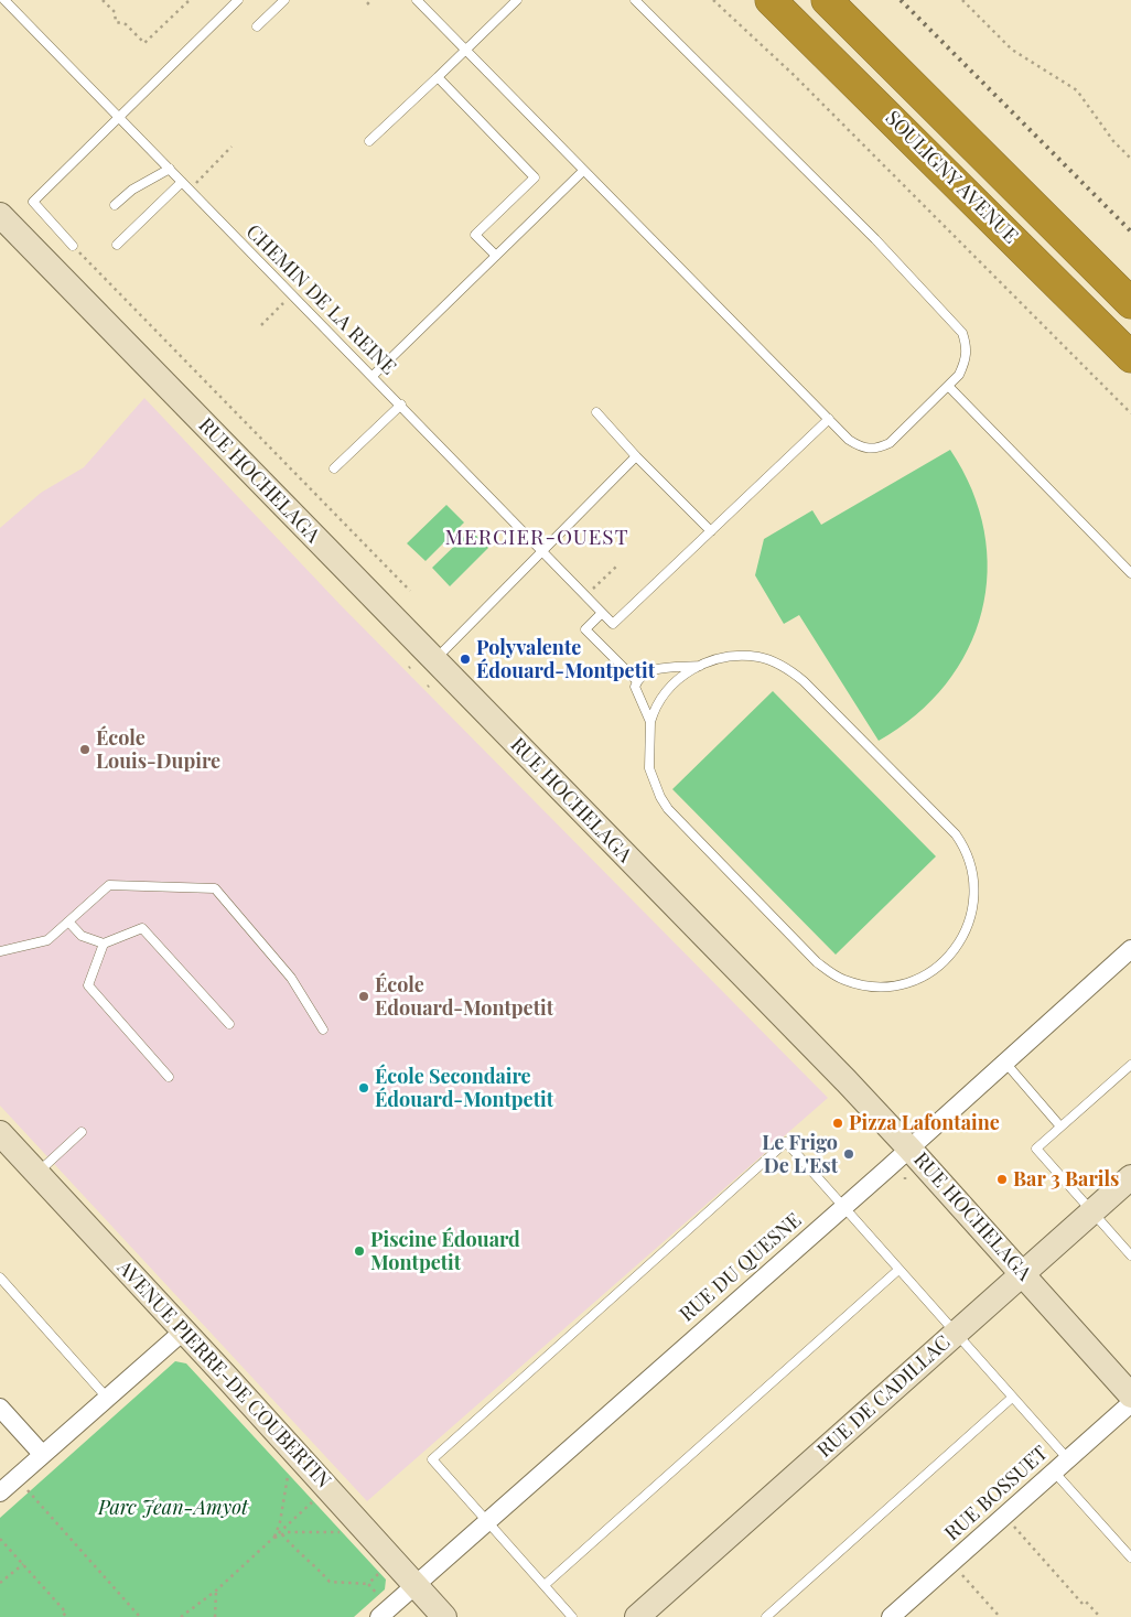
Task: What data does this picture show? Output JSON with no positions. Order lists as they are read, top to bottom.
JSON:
{
  "streets": {
    "highway": ["SOULIGNY AVENUE"],
    "main road": ["RUE HOCHELAGA", "AVENUE PIERRE-DE COUBERTIN", "RUE DE CADILLAC"],
    "street": ["RUE DU QUESNE", "RUE BOSSUET"],
    "lane": ["CHEMIN DE LA REINE"]
  },
  "crossings": [
    ["RUE HOCHELAGA", "RUE DU QUESNE"],
    ["RUE HOCHELAGA", "RUE DE CADILLAC"],
    ["RUE DU QUESNE", "AVENUE PIERRE-DE COUBERTIN"]
  ],
  "districts": ["MERCIER-OUEST"],
  "parks": ["Parc Jean-Amyot"],
  "places": [
    "Polyvalente Édouard-Montpetit",
    "École Louis-Dupire",
    "École Edouard-Montpetit",
    "École Secondaire Édouard-Montpetit",
    "Pizza Lafontaine",
    "Le Frigo De L'Est",
    "Bar 3 Barils",
    "Piscine Édouard Montpetit"
  ]
}
